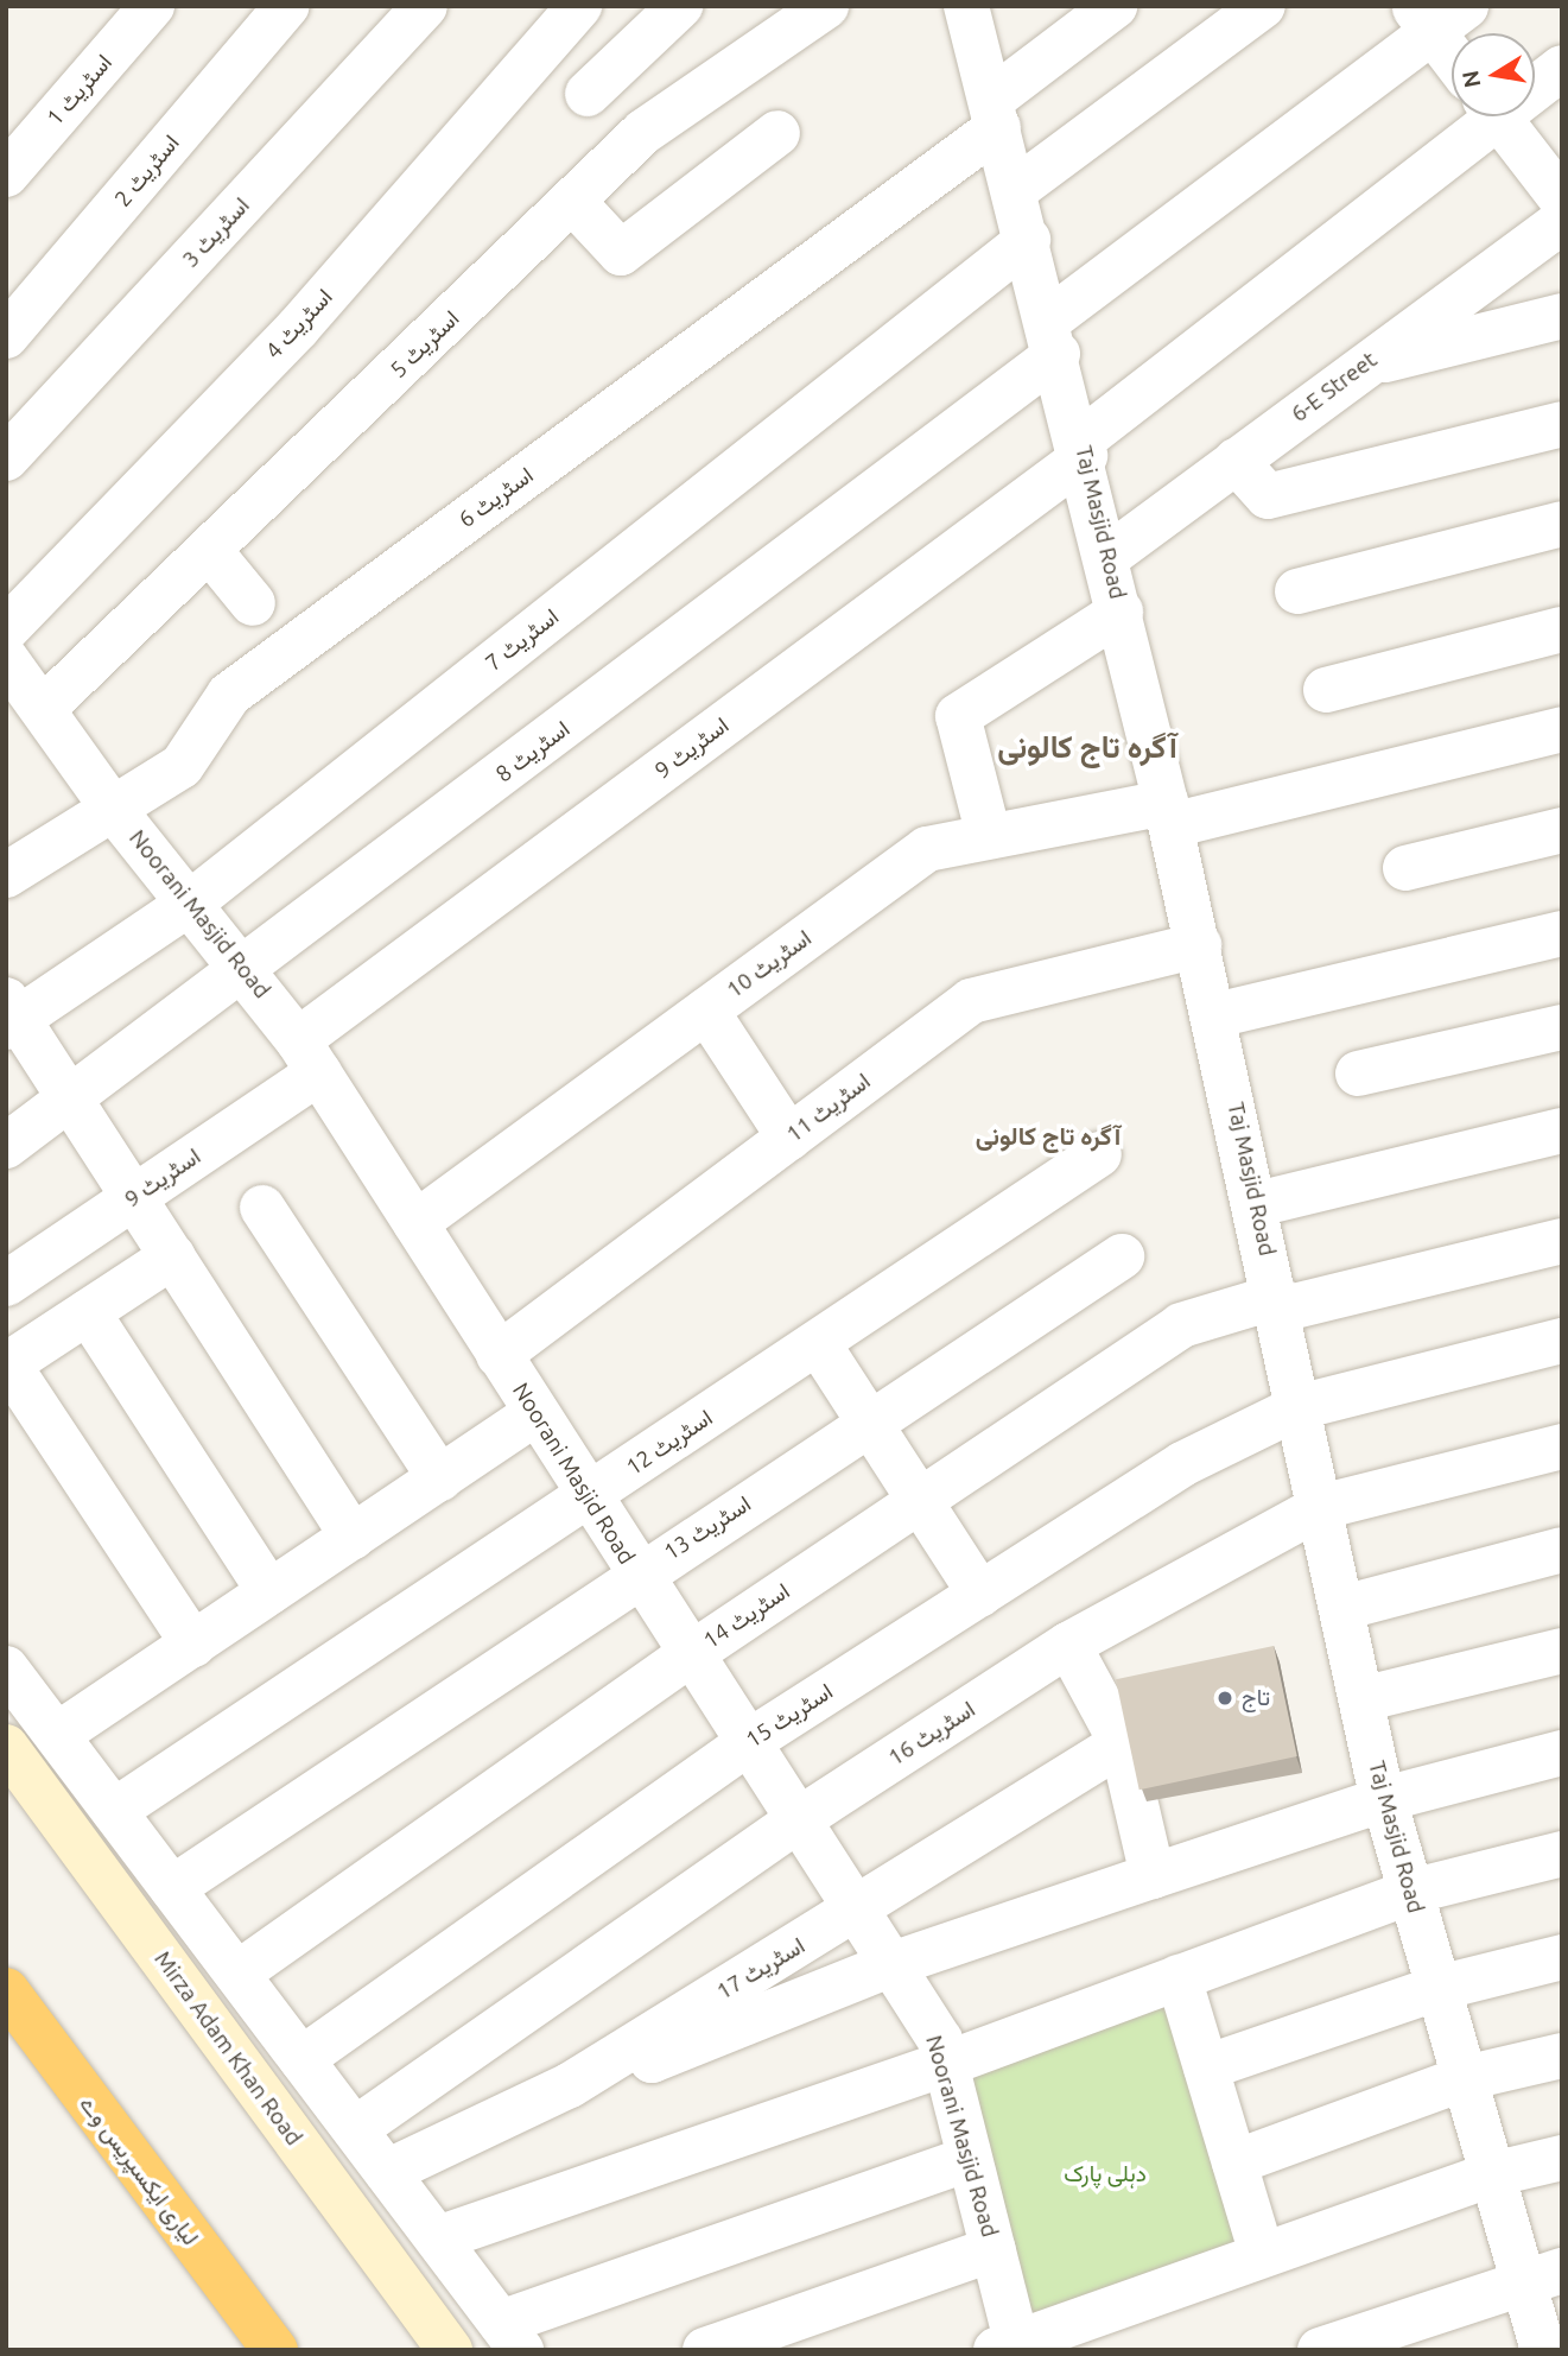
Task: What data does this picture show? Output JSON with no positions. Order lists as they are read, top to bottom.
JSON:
{
  "streets": {
    "highway": ["لیاری ایکسپریس وے"],
    "main road": ["Mirza Adam Khan Road"],
    "street": [
      "اسٹریٹ 1",
      "اسٹریٹ 2",
      "اسٹریٹ 3",
      "اسٹریٹ 4",
      "اسٹریٹ 5",
      "6-E Street",
      "اسٹریٹ 6",
      "Taj Masjid Road",
      "اسٹریٹ 7",
      "اسٹریٹ 9",
      "اسٹریٹ 8",
      "Noorani Masjid Road",
      "اسٹریٹ 10",
      "اسٹریٹ 11",
      "اسٹریٹ 12",
      "اسٹریٹ 13",
      "اسٹریٹ 14",
      "اسٹریٹ 15",
      "اسٹریٹ 16",
      "اسٹریٹ 17"
    ]
  },
  "crossings": [
    ["اسٹریٹ 5", "Noorani Masjid Road"],
    ["6-E Street", "Taj Masjid Road"],
    ["اسٹریٹ 6", "Taj Masjid Road"],
    ["اسٹریٹ 6", "Noorani Masjid Road"],
    ["Taj Masjid Road", "اسٹریٹ 7"],
    ["Taj Masjid Road", "اسٹریٹ 9"],
    ["Taj Masjid Road", "اسٹریٹ 8"],
    ["Taj Masjid Road", "اسٹریٹ 10"],
    ["Taj Masjid Road", "اسٹریٹ 11"],
    ["Taj Masjid Road", "اسٹریٹ 14"],
    ["Taj Masjid Road", "اسٹریٹ 15"],
    ["Taj Masjid Road", "اسٹریٹ 16"],
    ["اسٹریٹ 7", "Noorani Masjid Road"],
    ["اسٹریٹ 9", "Noorani Masjid Road"],
    ["اسٹریٹ 8", "Noorani Masjid Road"],
    ["Noorani Masjid Road", "اسٹریٹ 10"],
    ["Noorani Masjid Road", "اسٹریٹ 11"],
    ["Noorani Masjid Road", "اسٹریٹ 12"],
    ["Noorani Masjid Road", "اسٹریٹ 13"],
    ["Noorani Masjid Road", "اسٹریٹ 14"],
    ["Noorani Masjid Road", "اسٹریٹ 15"],
    ["Noorani Masjid Road", "اسٹریٹ 16"],
    ["Noorani Masjid Road", "اسٹریٹ 17"]
  ],
  "districts": ["آگرہ تاج کالونی", "آگرہ تاج کالونی"],
  "parks": ["دہلی پارک"],
  "places": ["تاج"],
  "north": "left"
}
